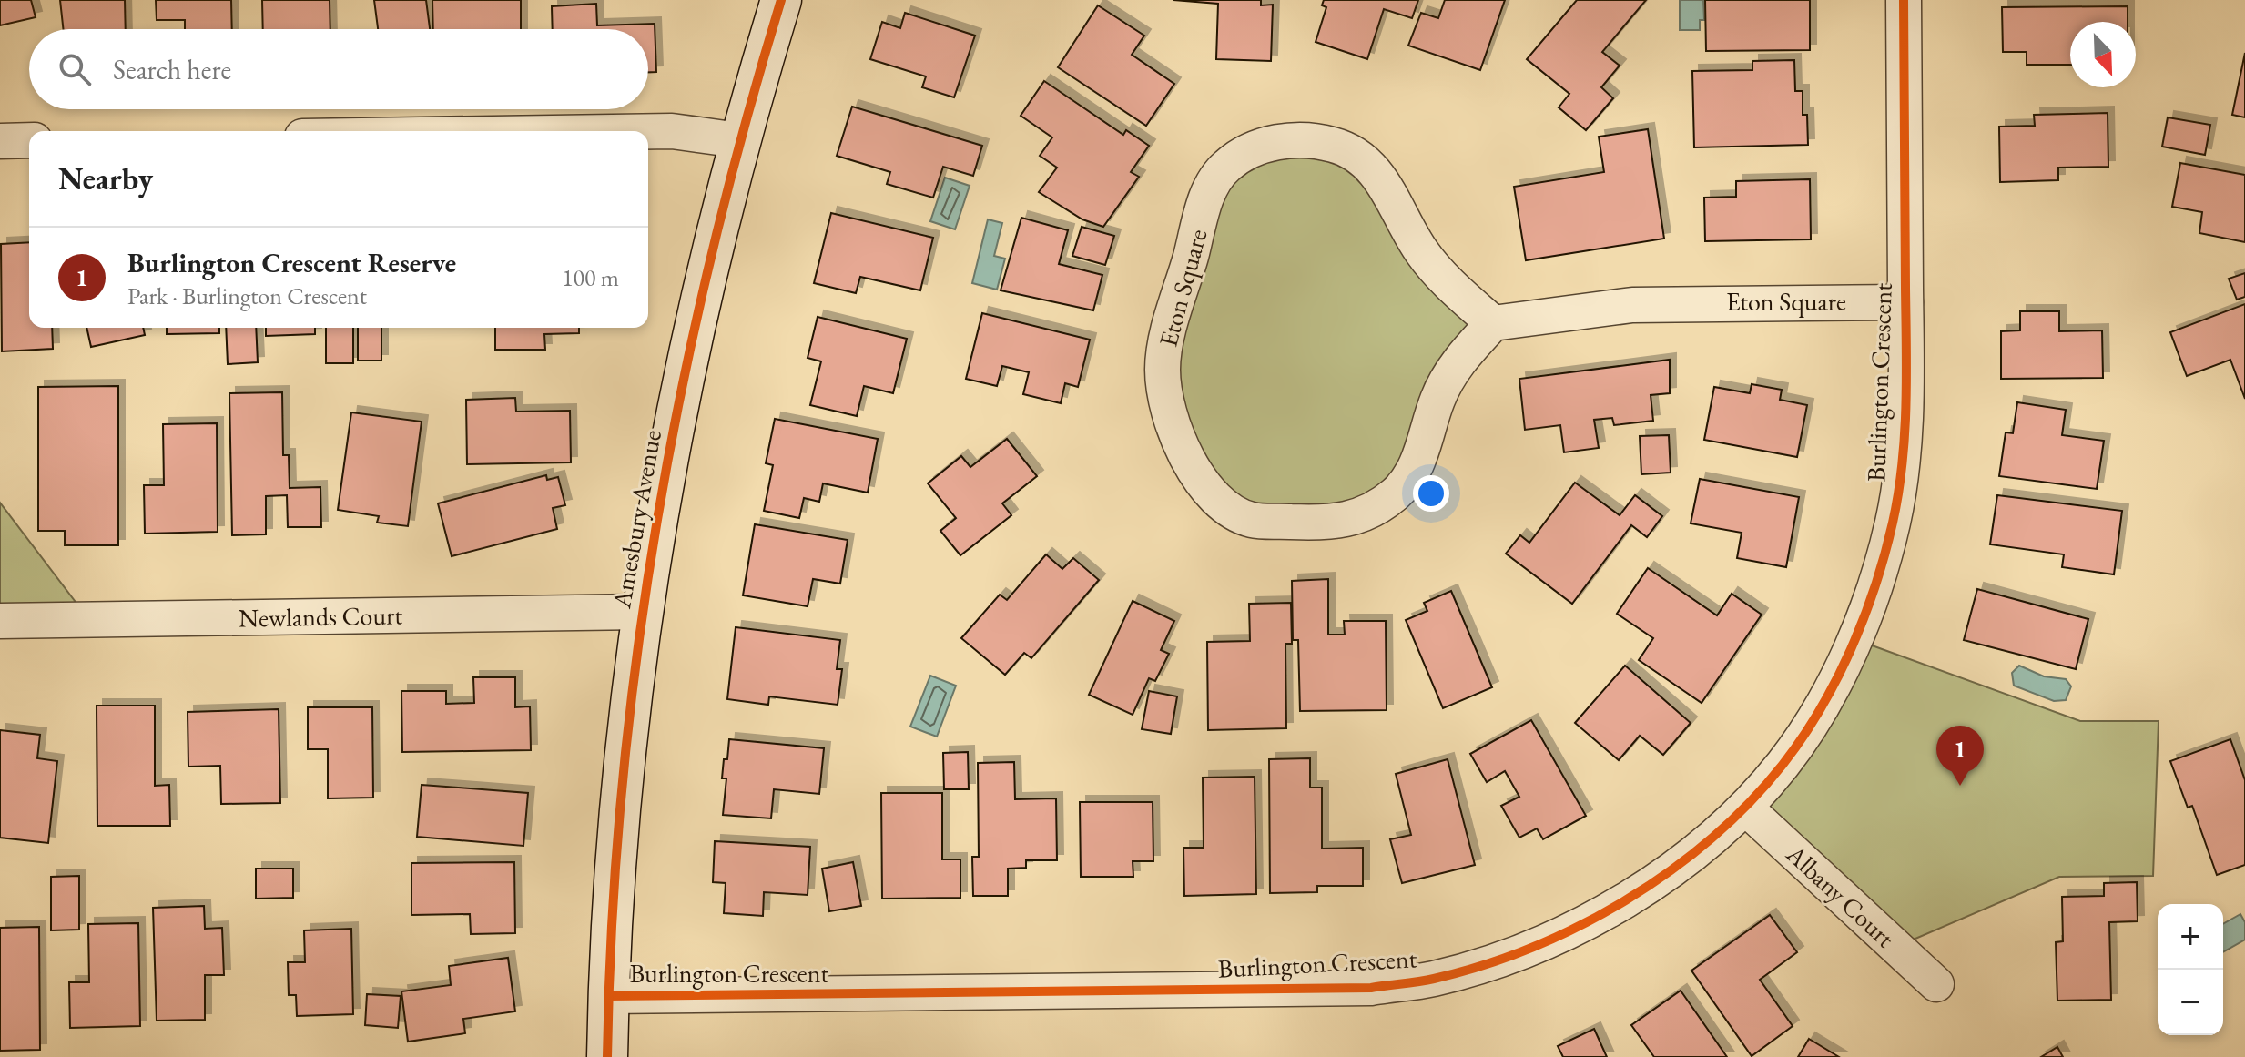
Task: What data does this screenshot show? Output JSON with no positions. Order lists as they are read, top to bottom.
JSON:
{
  "streets": {
    "street": [
      "Eton Square",
      "Burlington Crescent",
      "Amesbury Avenue",
      "Newlands Court",
      "Albany Court"
    ]
  },
  "crossings": [
    ["Eton Square", "Burlington Crescent"],
    ["Burlington Crescent", "Amesbury Avenue"],
    ["Burlington Crescent", "Albany Court"],
    ["Amesbury Avenue", "Newlands Court"]
  ],
  "north": "bottom right",
  "page": {
    "search": "Search here",
    "heading": "Nearby",
    "list": [
      {
        "mark": "1",
        "name": "Burlington Crescent Reserve",
        "note": "Park · Burlington Crescent",
        "value": "100 m"
      }
    ],
    "pins": "1",
    "map_buttons": ["+", "−"]
  }
}
